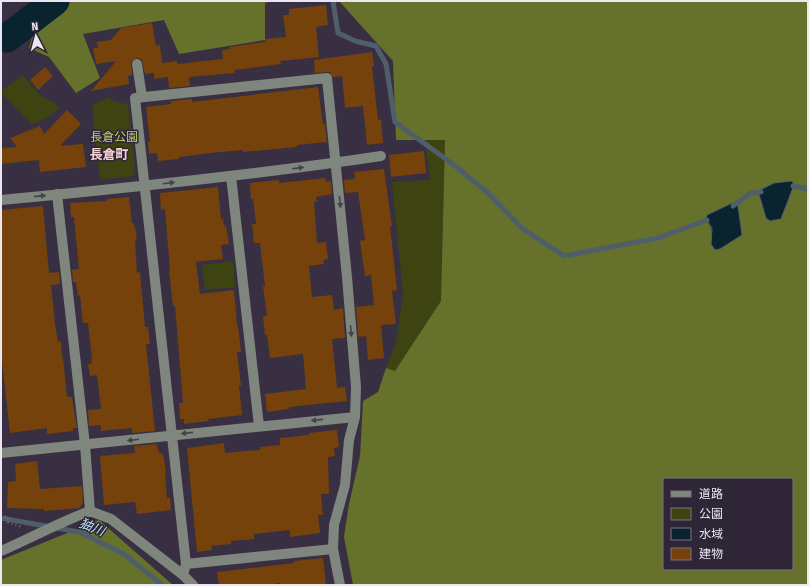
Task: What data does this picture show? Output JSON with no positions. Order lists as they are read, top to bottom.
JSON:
{
  "districts": ["長倉町"],
  "water": ["㹨川"],
  "parks": ["長倉公園"],
  "legend": [
    "道路",
    "公園",
    "水域",
    "建物"
  ],
  "north": "top"
}
